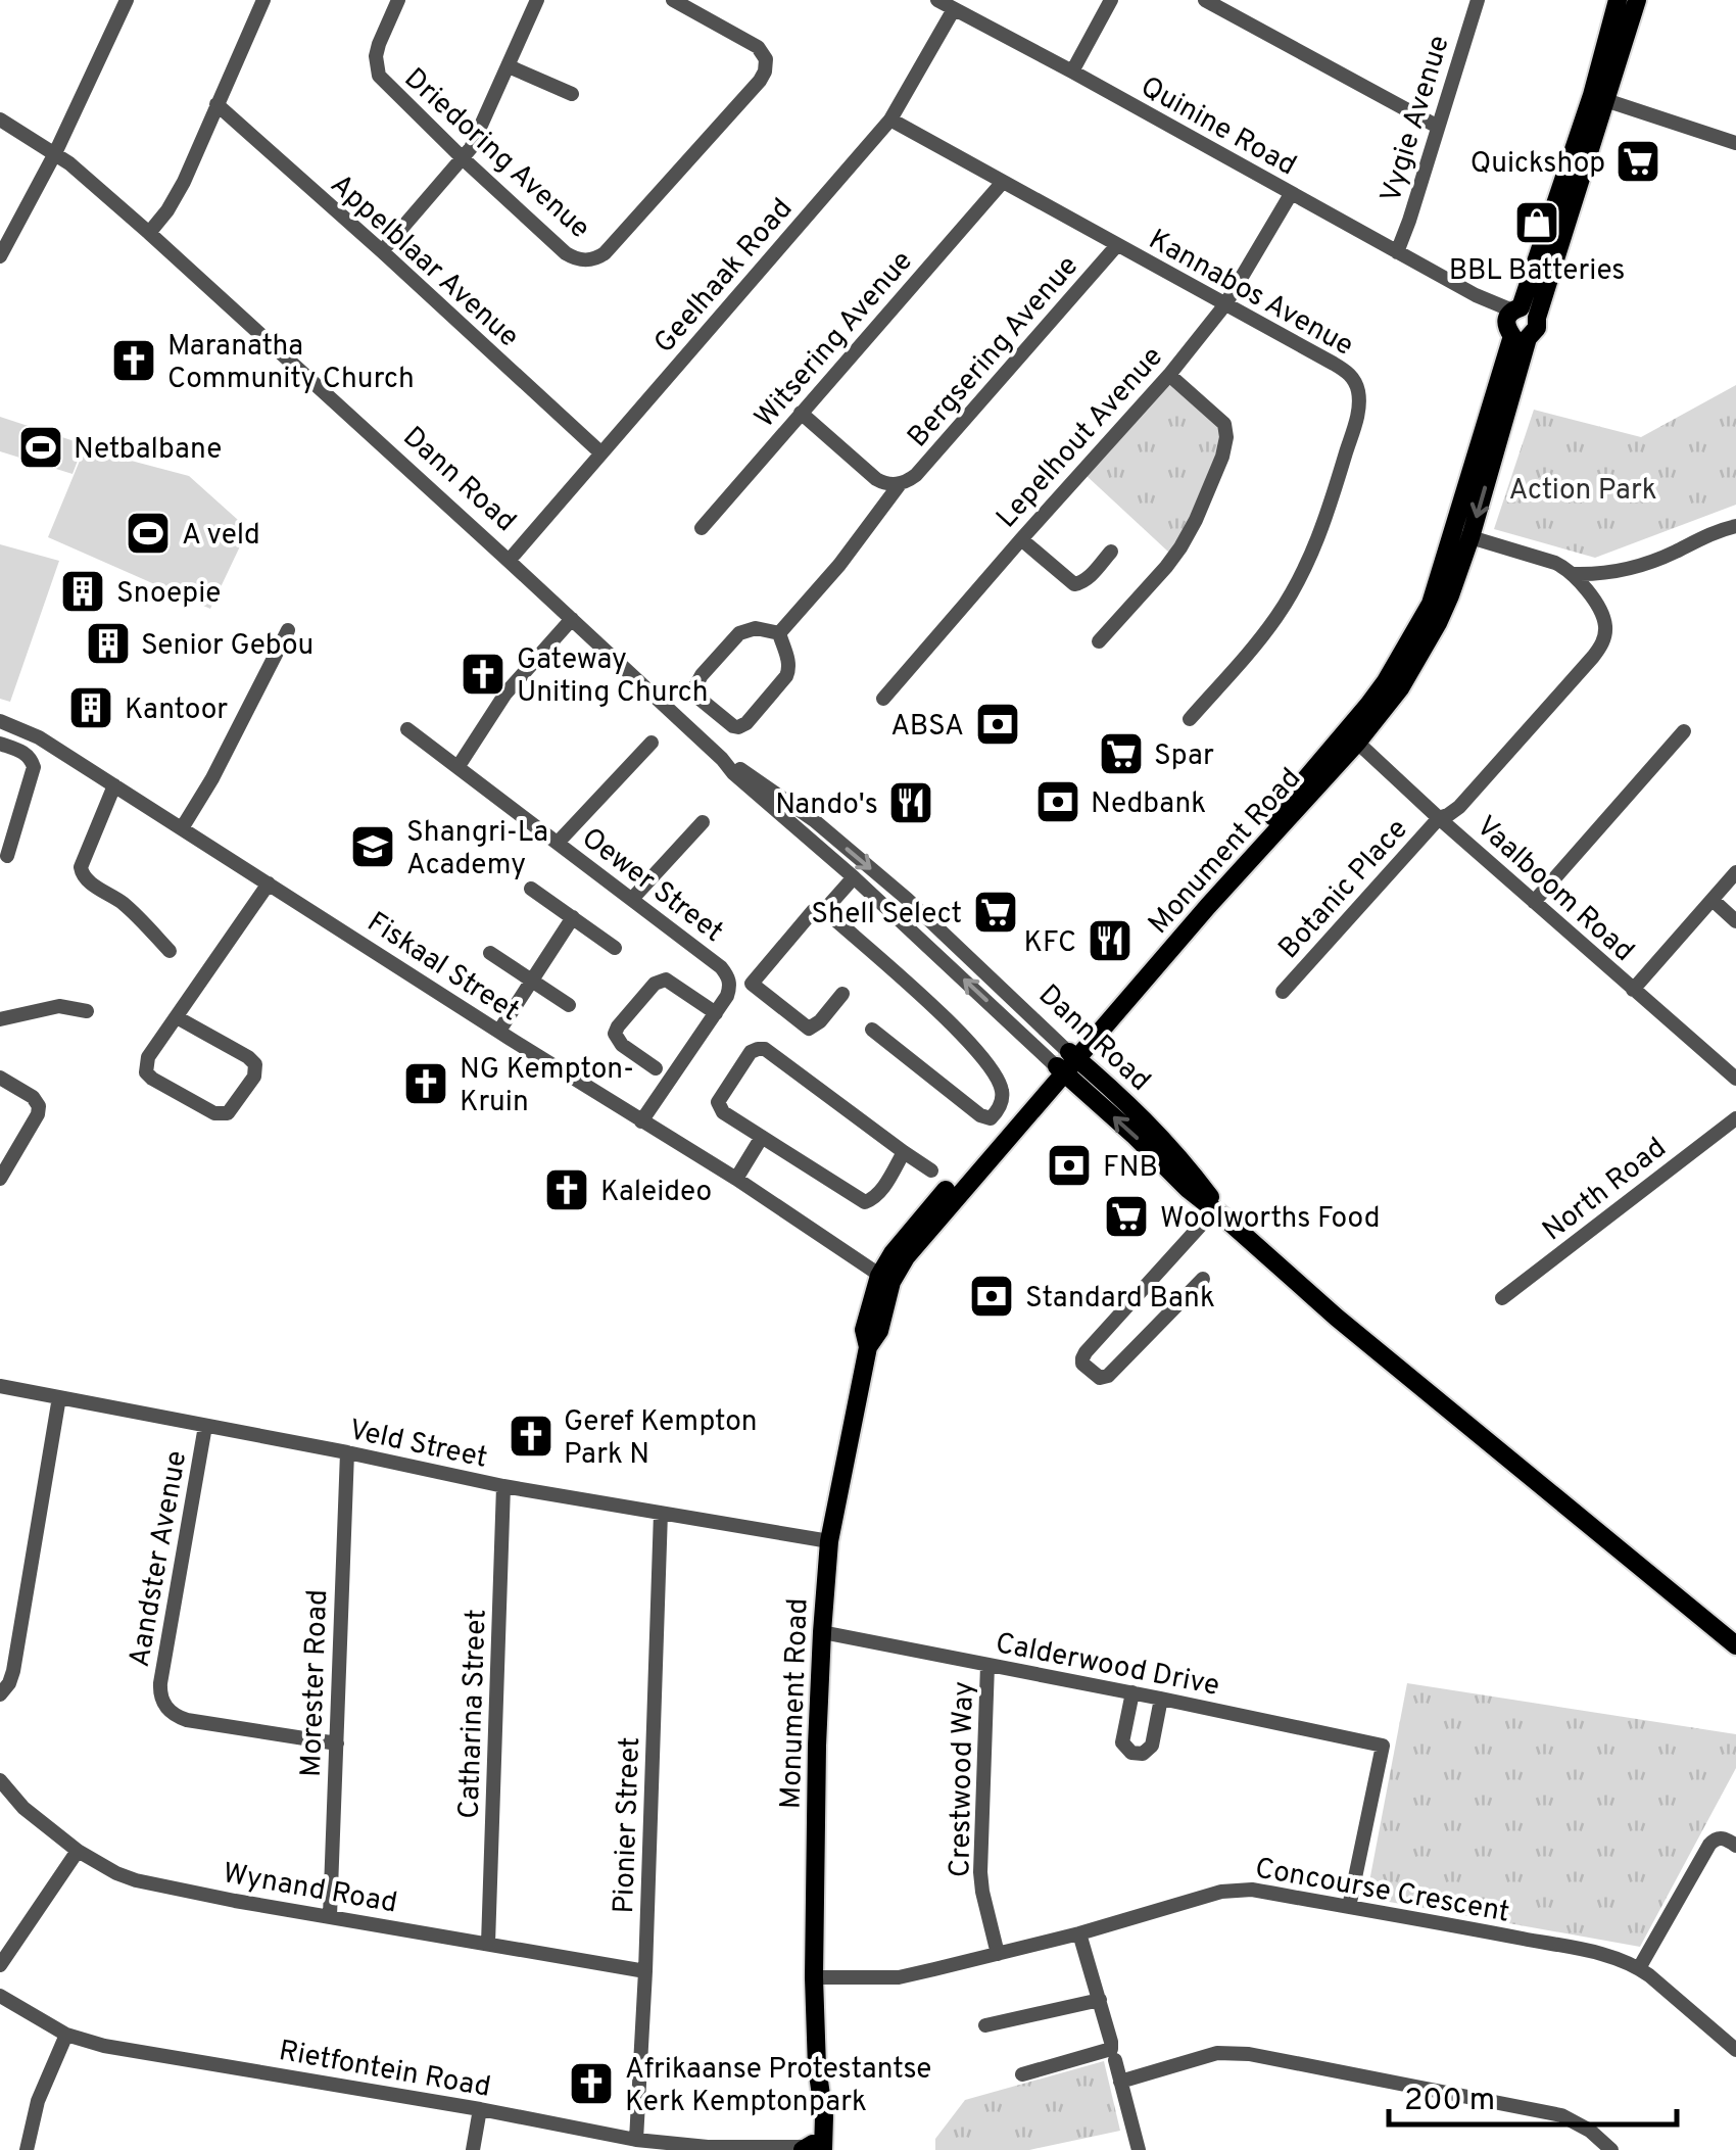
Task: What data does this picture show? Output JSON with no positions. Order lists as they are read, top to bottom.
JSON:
{
  "streets": {
    "main road": ["Dann Road", "Monument Road"],
    "street": [
      "Vygie Avenue",
      "Quinine Road",
      "Driedoring Avenue",
      "Appelblaar Avenue",
      "Geelhaak Road",
      "Kannabos Avenue",
      "Witsering Avenue",
      "Bergsering Avenue",
      "Lepelhout Avenue",
      "Oewer Street",
      "Botanic Place",
      "Vaalboom Road",
      "Fiskaal Street",
      "North Road",
      "Veld Street",
      "Aandster Avenue",
      "Calderwood Drive",
      "Morester Road",
      "Catharina Street",
      "Crestwood Way",
      "Pionier Street",
      "Wynand Road",
      "Concourse Crescent",
      "Rietfontein Road"
    ]
  },
  "crossings": [
    ["Vygie Avenue", "Quinine Road"],
    ["Quinine Road", "Geelhaak Road"],
    ["Quinine Road", "Lepelhout Avenue"],
    ["Quinine Road", "Monument Road"],
    ["Appelblaar Avenue", "Geelhaak Road"],
    ["Geelhaak Road", "Kannabos Avenue"],
    ["Geelhaak Road", "Dann Road"],
    ["Kannabos Avenue", "Witsering Avenue"],
    ["Kannabos Avenue", "Bergsering Avenue"],
    ["Kannabos Avenue", "Lepelhout Avenue"],
    ["Witsering Avenue", "Bergsering Avenue"],
    ["Dann Road", "Monument Road"],
    ["Monument Road", "Vaalboom Road"],
    ["Monument Road", "Fiskaal Street"],
    ["Monument Road", "Veld Street"],
    ["Monument Road", "Calderwood Drive"],
    ["Monument Road", "Concourse Crescent"],
    ["Monument Road", "Rietfontein Road"],
    ["Oewer Street", "Fiskaal Street"],
    ["Botanic Place", "Vaalboom Road"],
    ["Veld Street", "Aandster Avenue"],
    ["Veld Street", "Morester Road"],
    ["Veld Street", "Catharina Street"],
    ["Veld Street", "Pionier Street"],
    ["Aandster Avenue", "Morester Road"],
    ["Calderwood Drive", "Crestwood Way"],
    ["Calderwood Drive", "Concourse Crescent"],
    ["Morester Road", "Wynand Road"],
    ["Catharina Street", "Wynand Road"],
    ["Crestwood Way", "Concourse Crescent"],
    ["Pionier Street", "Wynand Road"],
    ["Pionier Street", "Rietfontein Road"]
  ],
  "parks": ["Action Park"],
  "places": {
    "supermarket": [
      "Quickshop",
      "Spar",
      "Shell Select",
      "Woolworths Food"
    ],
    "shop": ["BBL Batteries"],
    "church": [
      "Maranatha Community Church",
      "Gateway Uniting Church",
      "NG Kempton- Kruin",
      "Kaleideo",
      "Geref Kempton Park N",
      "Afrikaanse Protestantse Kerk Kemptonpark"
    ],
    "sports": ["Netbalbane", "A veld"],
    "building": ["Snoepie", "Senior Gebou", "Kantoor"],
    "bank": [
      "ABSA",
      "Nedbank",
      "FNB",
      "Standard Bank"
    ],
    "restaurant": ["Nando's", "KFC"],
    "school or university": ["Shangri-La Academy"]
  },
  "scale_bar": "200 m"
}
